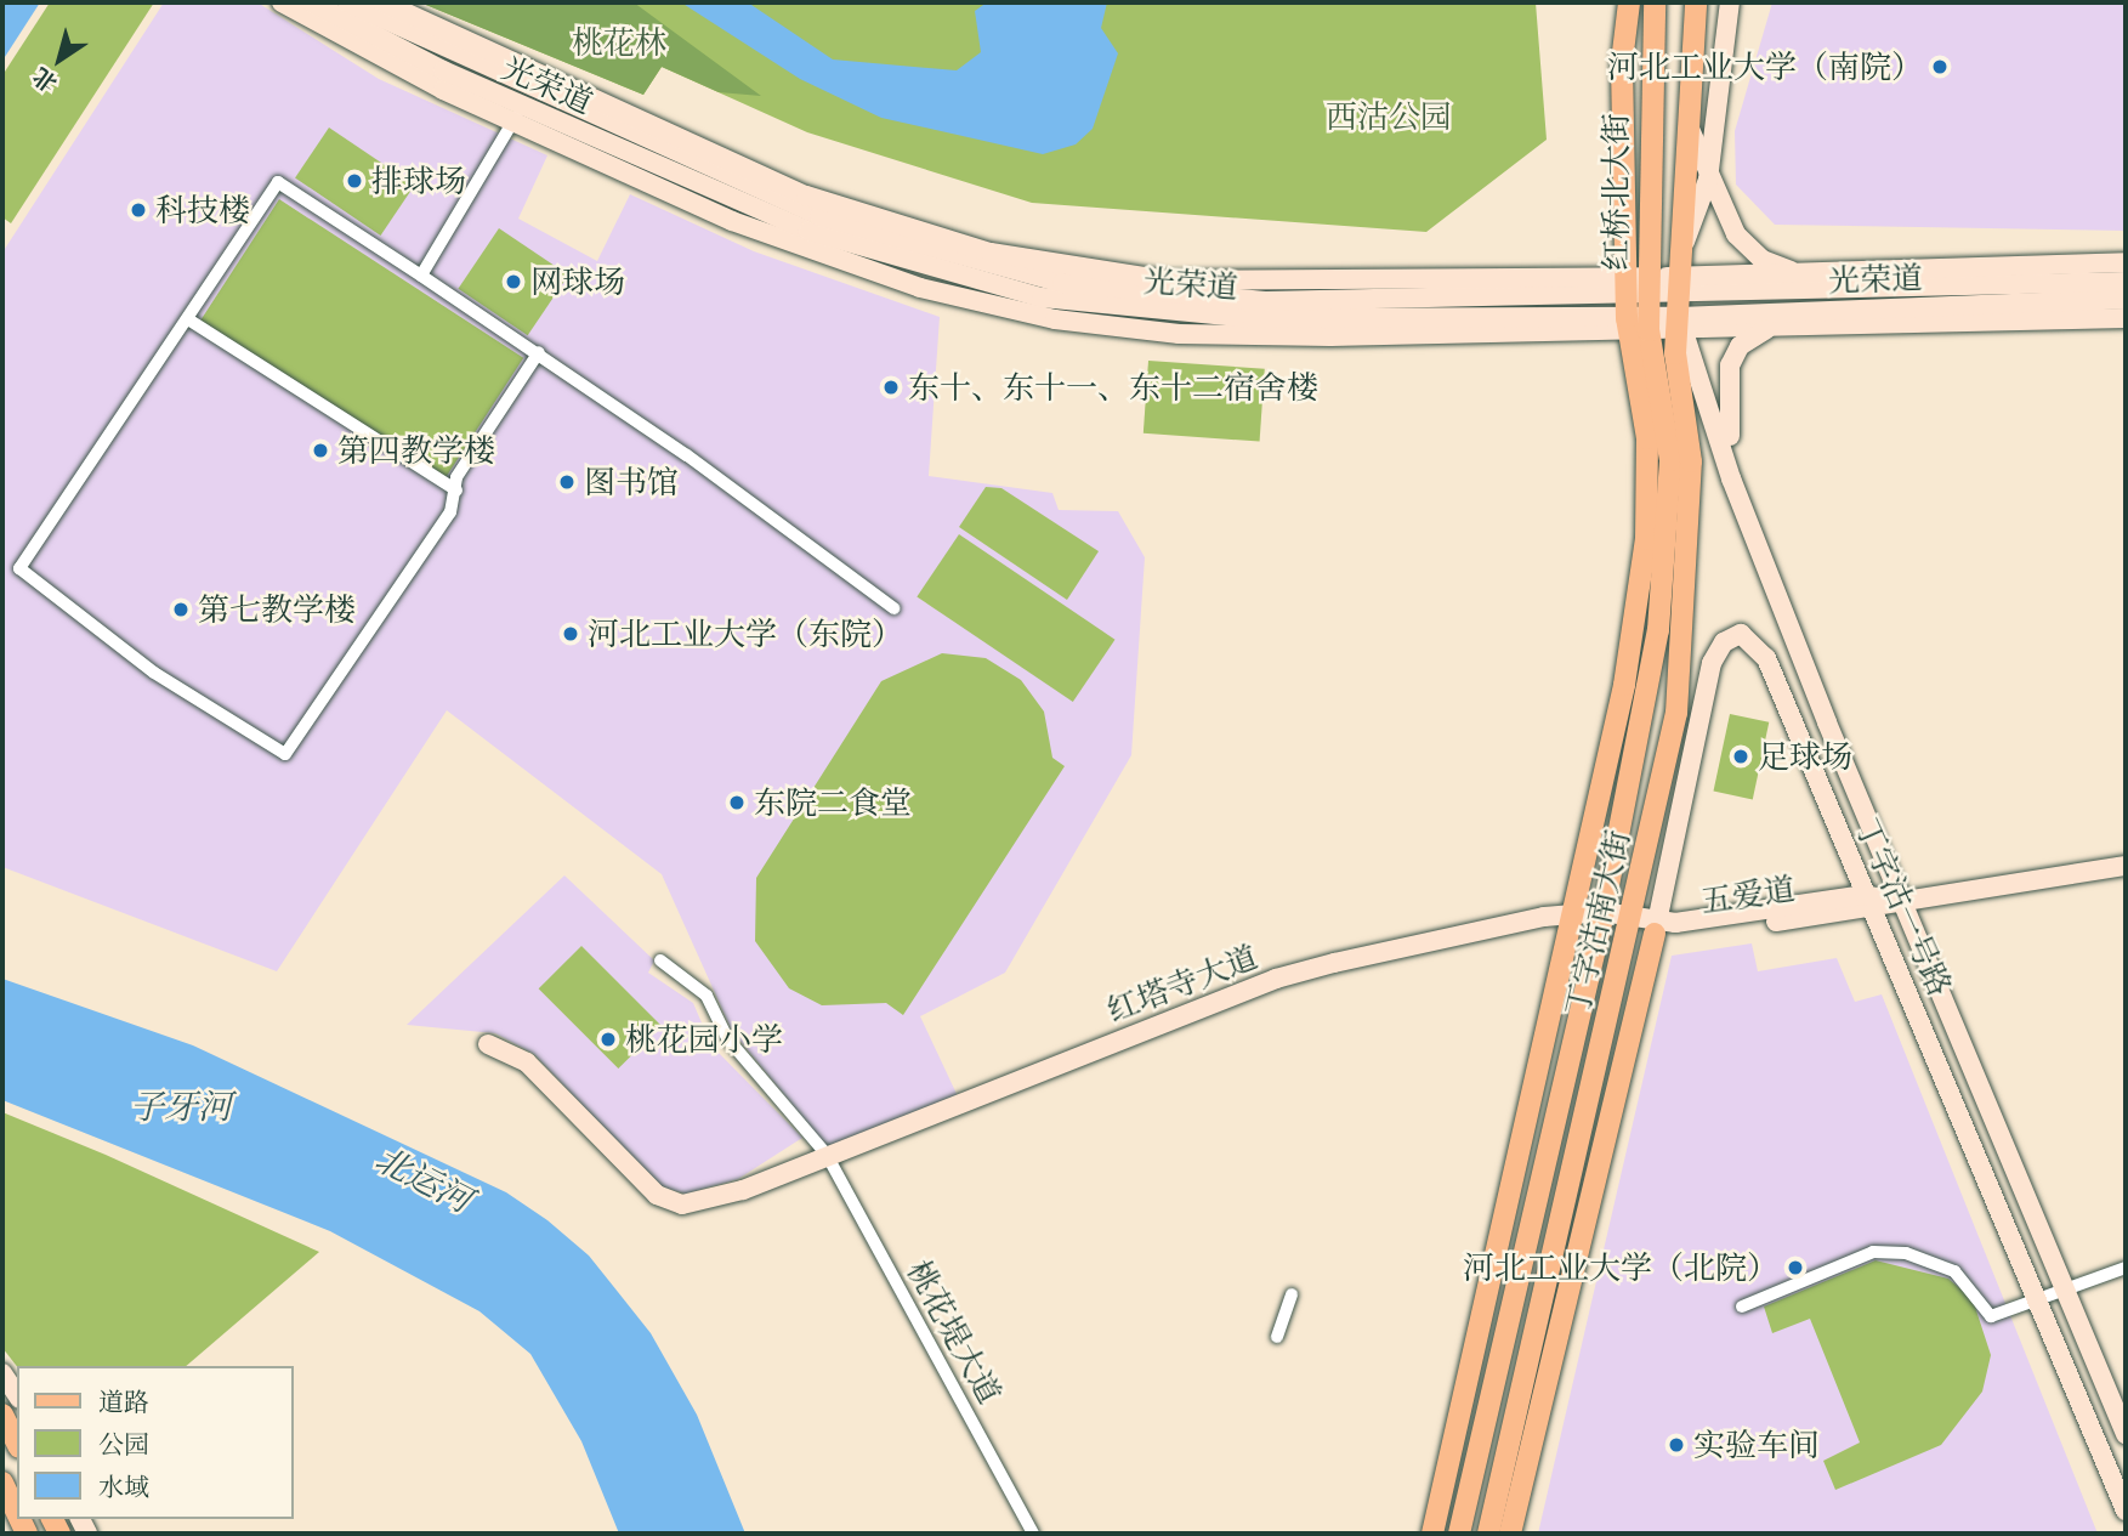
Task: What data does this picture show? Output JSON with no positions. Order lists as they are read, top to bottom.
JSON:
{
  "streets": {
    "main road": [
      "光荣道",
      "红桥北大街",
      "五爱道",
      "丁字沽一号路",
      "丁字沽南大街",
      "红塔寺大道"
    ],
    "street": ["桃花堤大道"]
  },
  "crossings": [
    ["光荣道", "红桥北大街"],
    ["光荣道", "丁字沽一号路"],
    ["光荣道", "丁字沽南大街"],
    ["红桥北大街", "丁字沽一号路"],
    ["红桥北大街", "丁字沽南大街"],
    ["五爱道", "丁字沽一号路"],
    ["五爱道", "丁字沽南大街"],
    ["五爱道", "红塔寺大道"],
    ["丁字沽一号路", "丁字沽南大街"],
    ["丁字沽南大街", "红塔寺大道"],
    ["红塔寺大道", "桃花堤大道"]
  ],
  "water": ["子牙河", "北运河"],
  "parks": ["桃花林", "西沽公园"],
  "places": [
    "河北工业大学（南院）",
    "排球场",
    "科技楼",
    "网球场",
    "东十、东十一、东十二宿舍楼",
    "第四教学楼",
    "图书馆",
    "第七教学楼",
    "河北工业大学（东院）",
    "足球场",
    "东院二食堂",
    "桃花园小学",
    "河北工业大学（北院）",
    "实验车间"
  ],
  "legend": ["道路", "公园", "水域"],
  "north": "bottom left"
}
